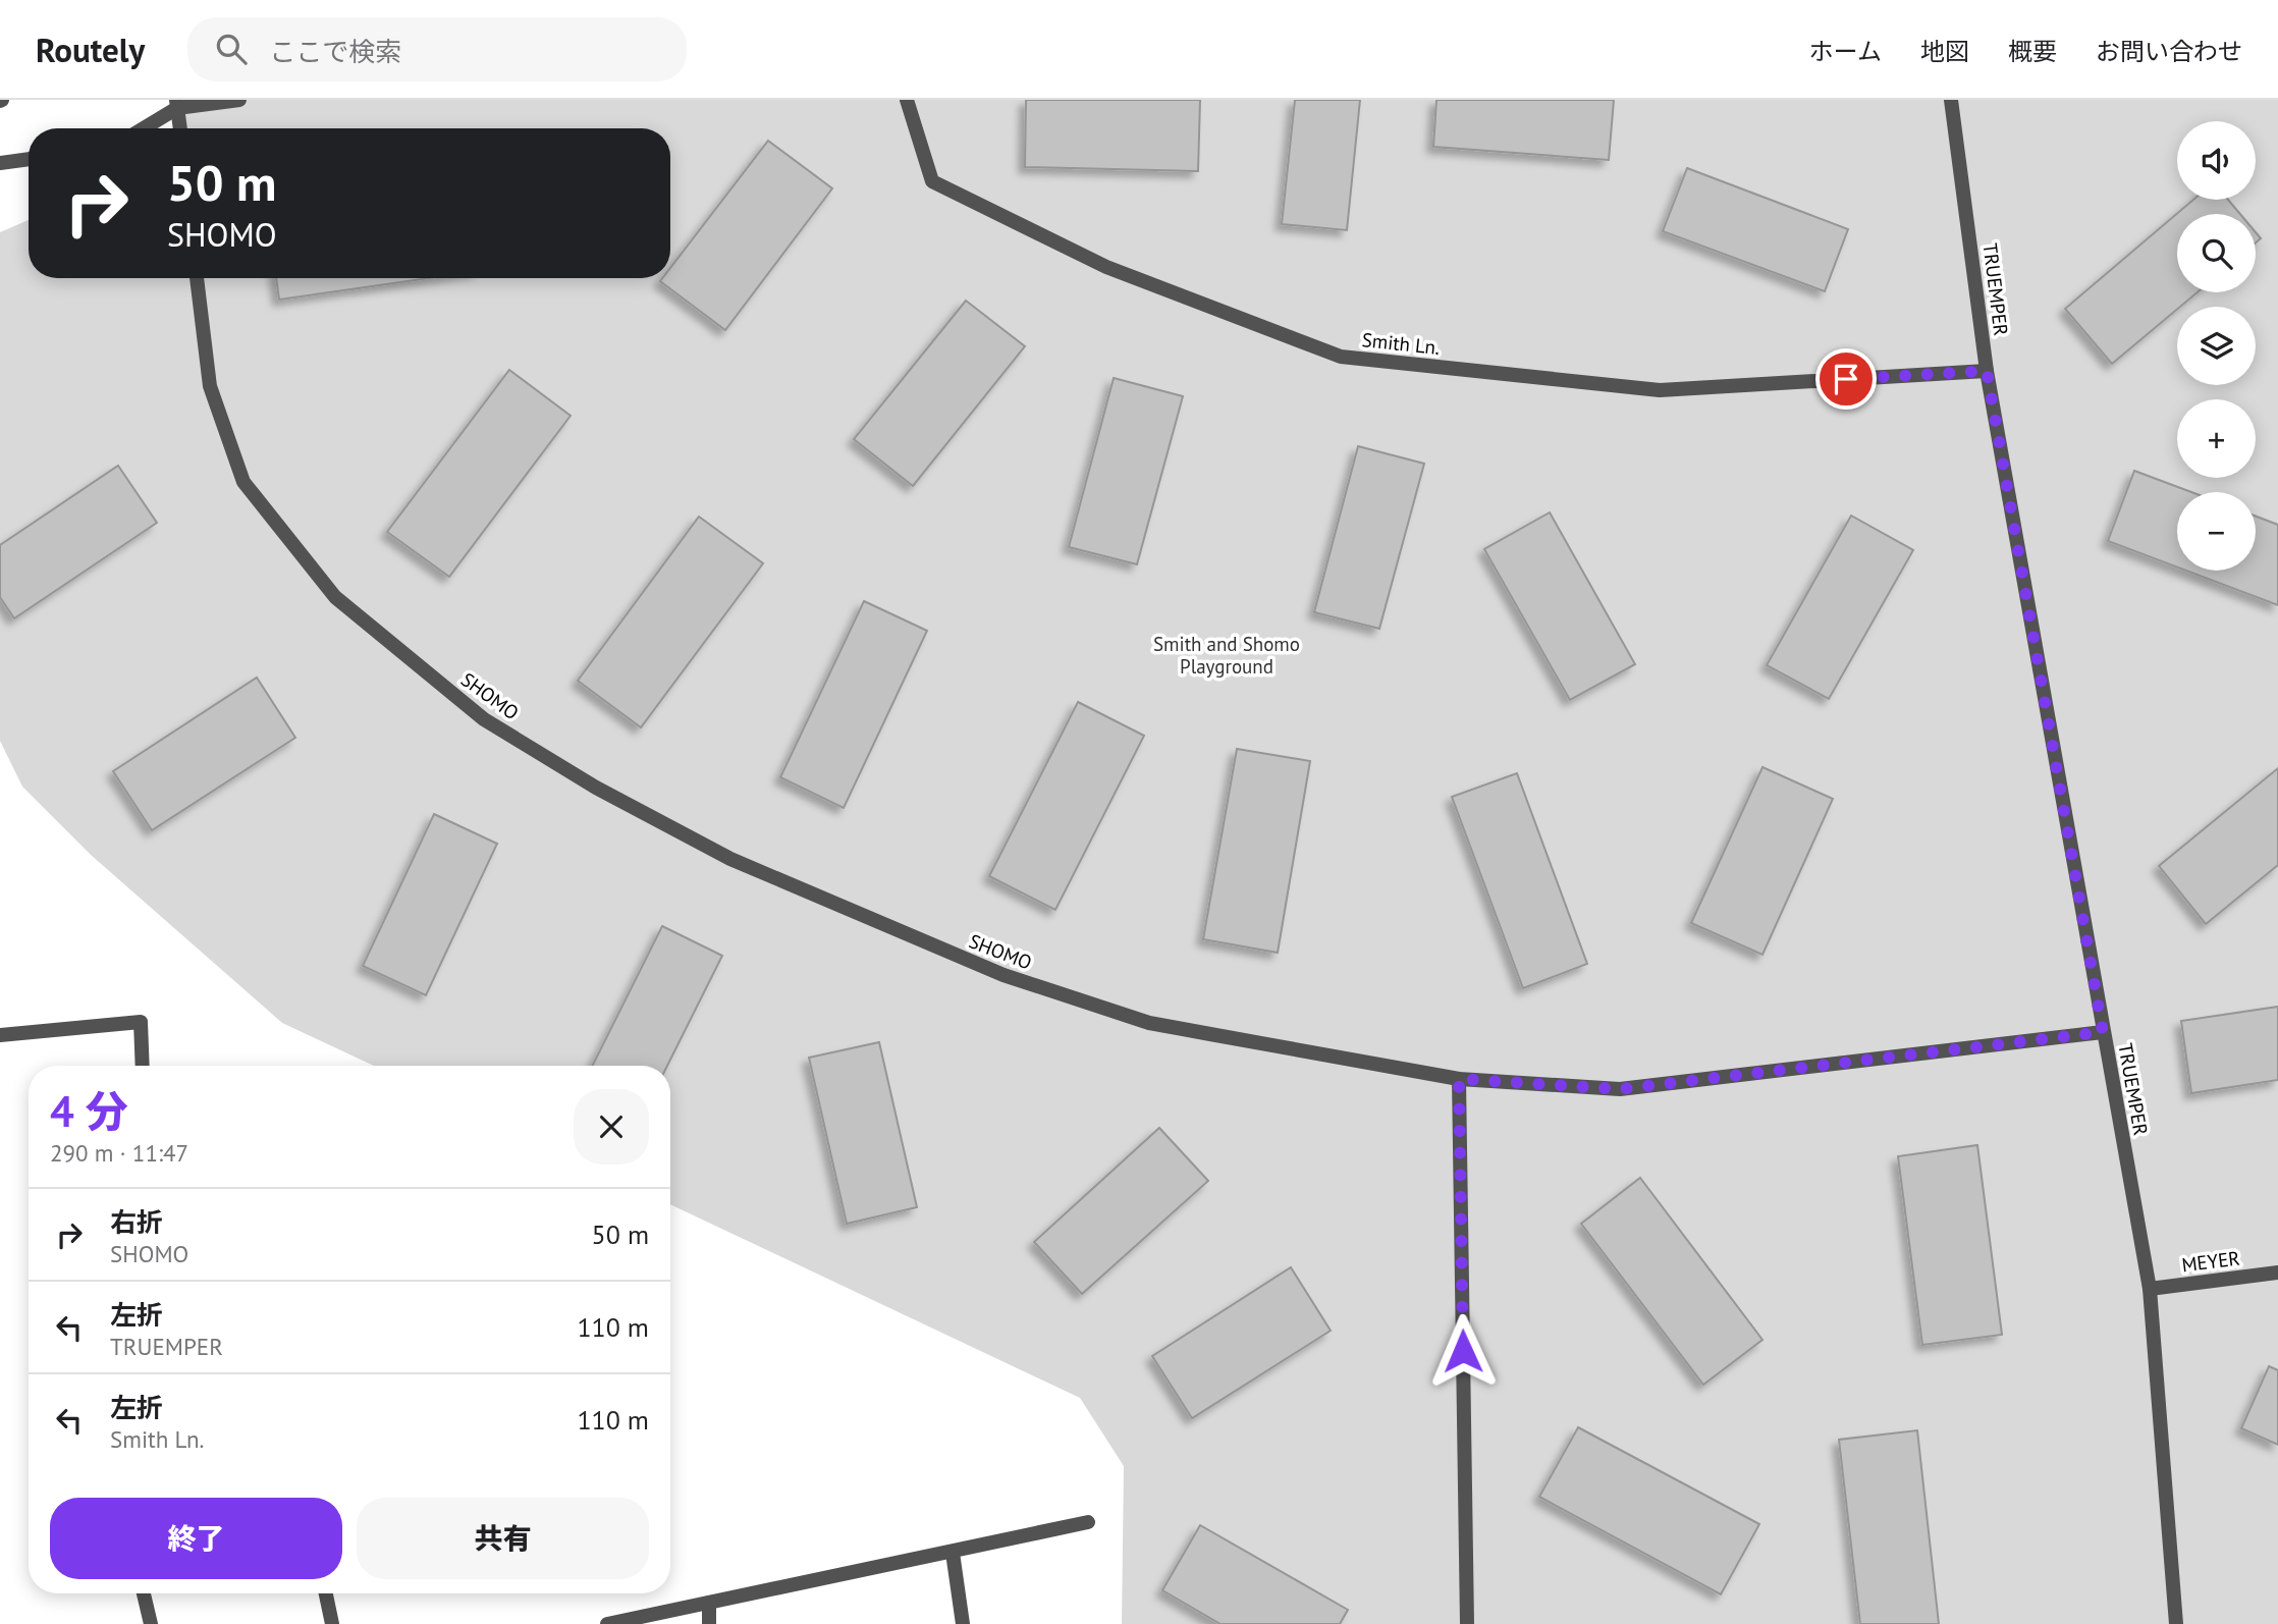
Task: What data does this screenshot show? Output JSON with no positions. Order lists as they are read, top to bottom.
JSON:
{
  "streets": {
    "street": [
      "TRUEMPER",
      "Smith Ln.",
      "SHOMO",
      "MEYER"
    ]
  },
  "crossings": [
    ["TRUEMPER", "Smith Ln."],
    ["TRUEMPER", "SHOMO"],
    ["TRUEMPER", "MEYER"]
  ],
  "parks": ["Smith and Shomo Playground"],
  "page": {
    "header": "Routely",
    "search": "ここで検索",
    "nav": [
      "ホーム",
      "地図",
      "概要",
      "お問い合わせ"
    ],
    "map_buttons": ["+", "−"],
    "turn": ["50 m", "SHOMO"],
    "heading": ["4 分", "290 m · 11:47"],
    "list": [
      {
        "name": "右折",
        "note": "SHOMO",
        "value": "50 m"
      },
      {
        "name": "左折",
        "note": "TRUEMPER",
        "value": "110 m"
      },
      {
        "name": "左折",
        "note": "Smith Ln.",
        "value": "110 m"
      }
    ],
    "buttons": ["終了", "共有"]
  }
}
